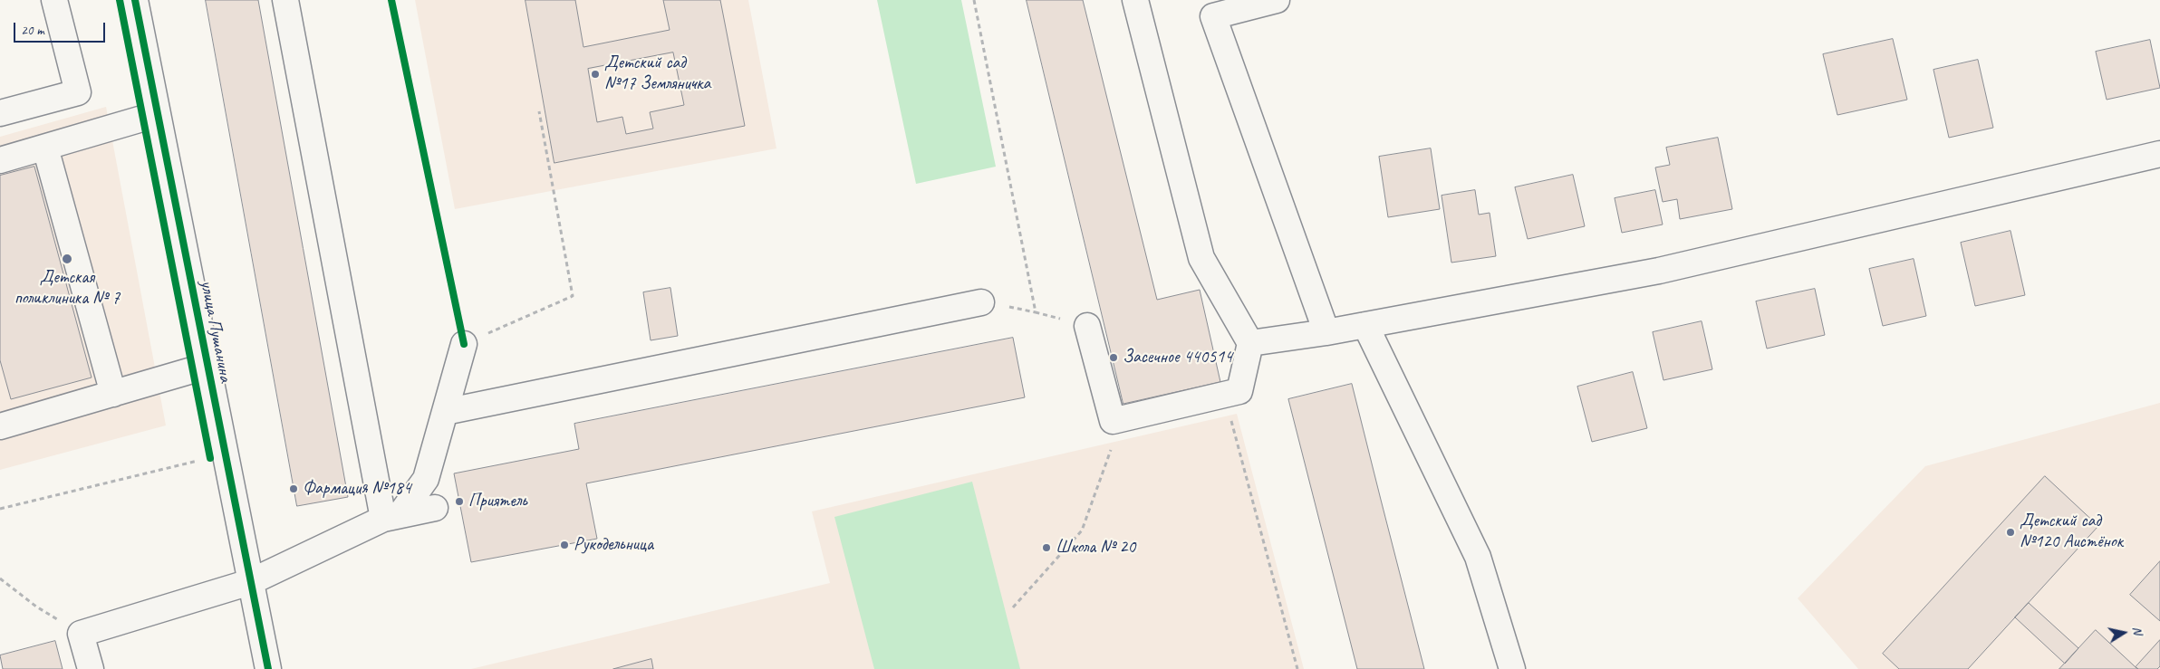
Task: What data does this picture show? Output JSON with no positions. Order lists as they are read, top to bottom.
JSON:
{
  "streets": {
    "street": ["улица Пушанина"]
  },
  "places": [
    "Детский сад №17 Земляничка",
    "Детская поликлиника № 7",
    "Засечное 440514",
    "Фармация №184",
    "Приятель",
    "Детский сад №120 Аистёнок",
    "Рукодельница",
    "Школа № 20"
  ],
  "scale_bar": "20 m",
  "north": "right"
}
